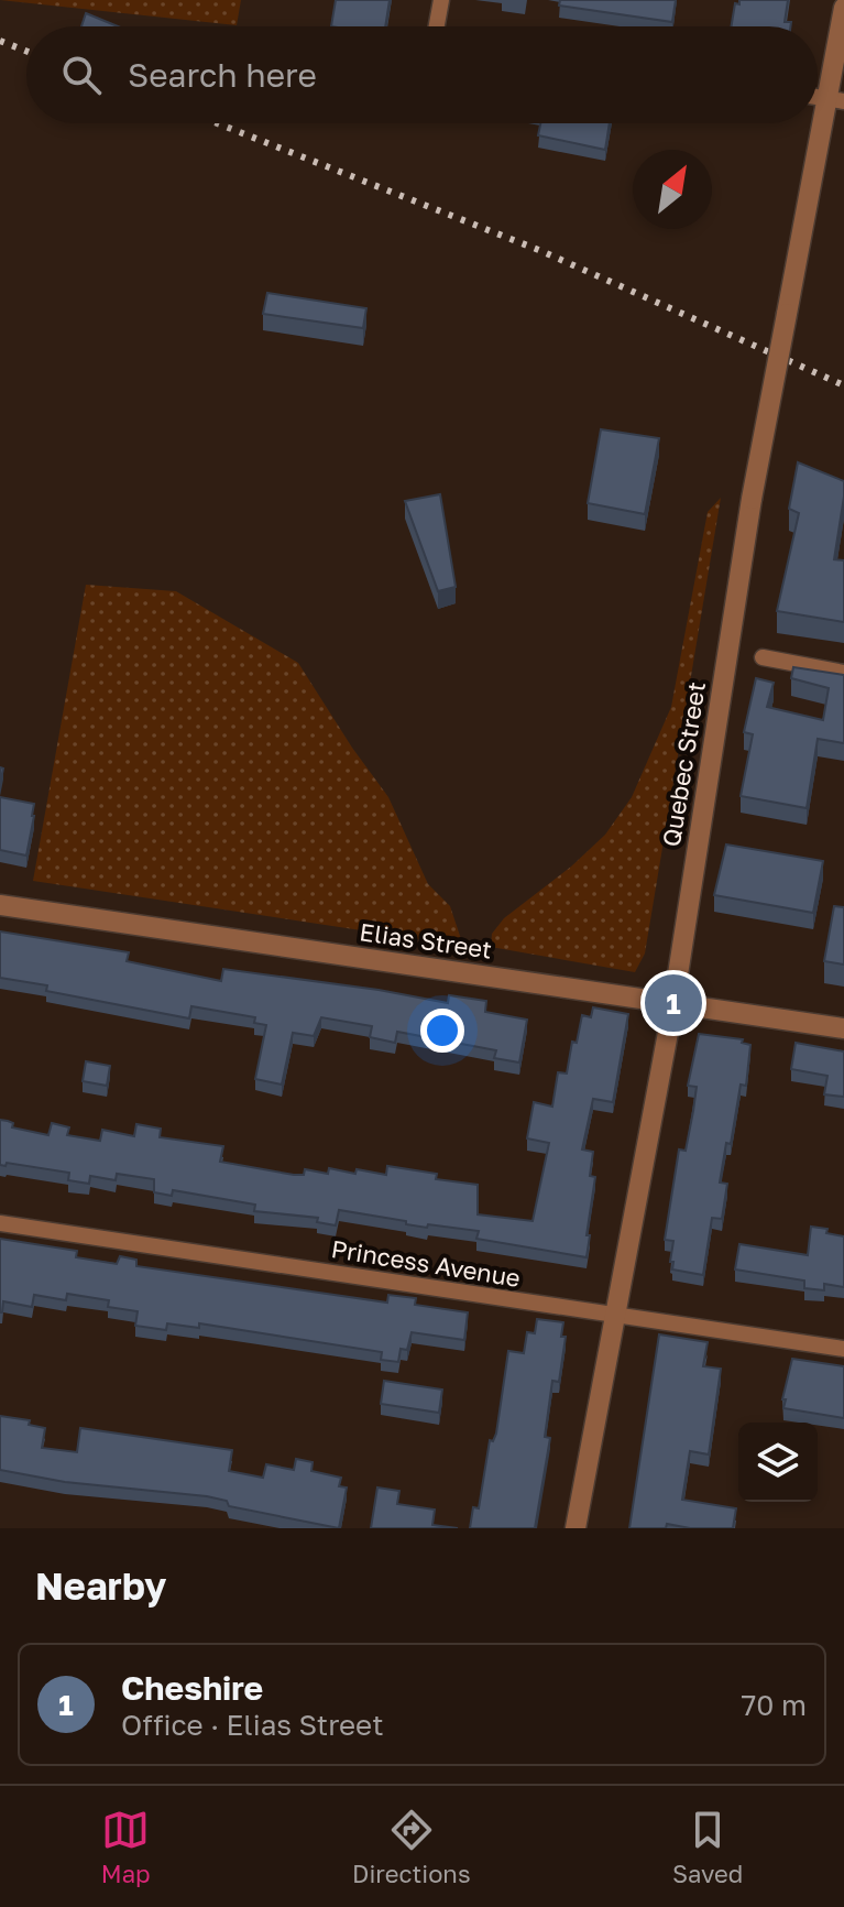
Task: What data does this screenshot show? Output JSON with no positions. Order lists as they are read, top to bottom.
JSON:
{
  "streets": {
    "street": ["Quebec Street", "Elias Street", "Princess Avenue"]
  },
  "crossings": [
    ["Quebec Street", "Elias Street"],
    ["Quebec Street", "Princess Avenue"]
  ],
  "north": "top right",
  "page": {
    "search": "Search here",
    "pins": "1",
    "heading": "Nearby",
    "list": [
      {
        "mark": "1",
        "name": "Cheshire",
        "note": "Office · Elias Street",
        "value": "70 m"
      }
    ],
    "nav": ["Map", "Directions", "Saved"]
  }
}
